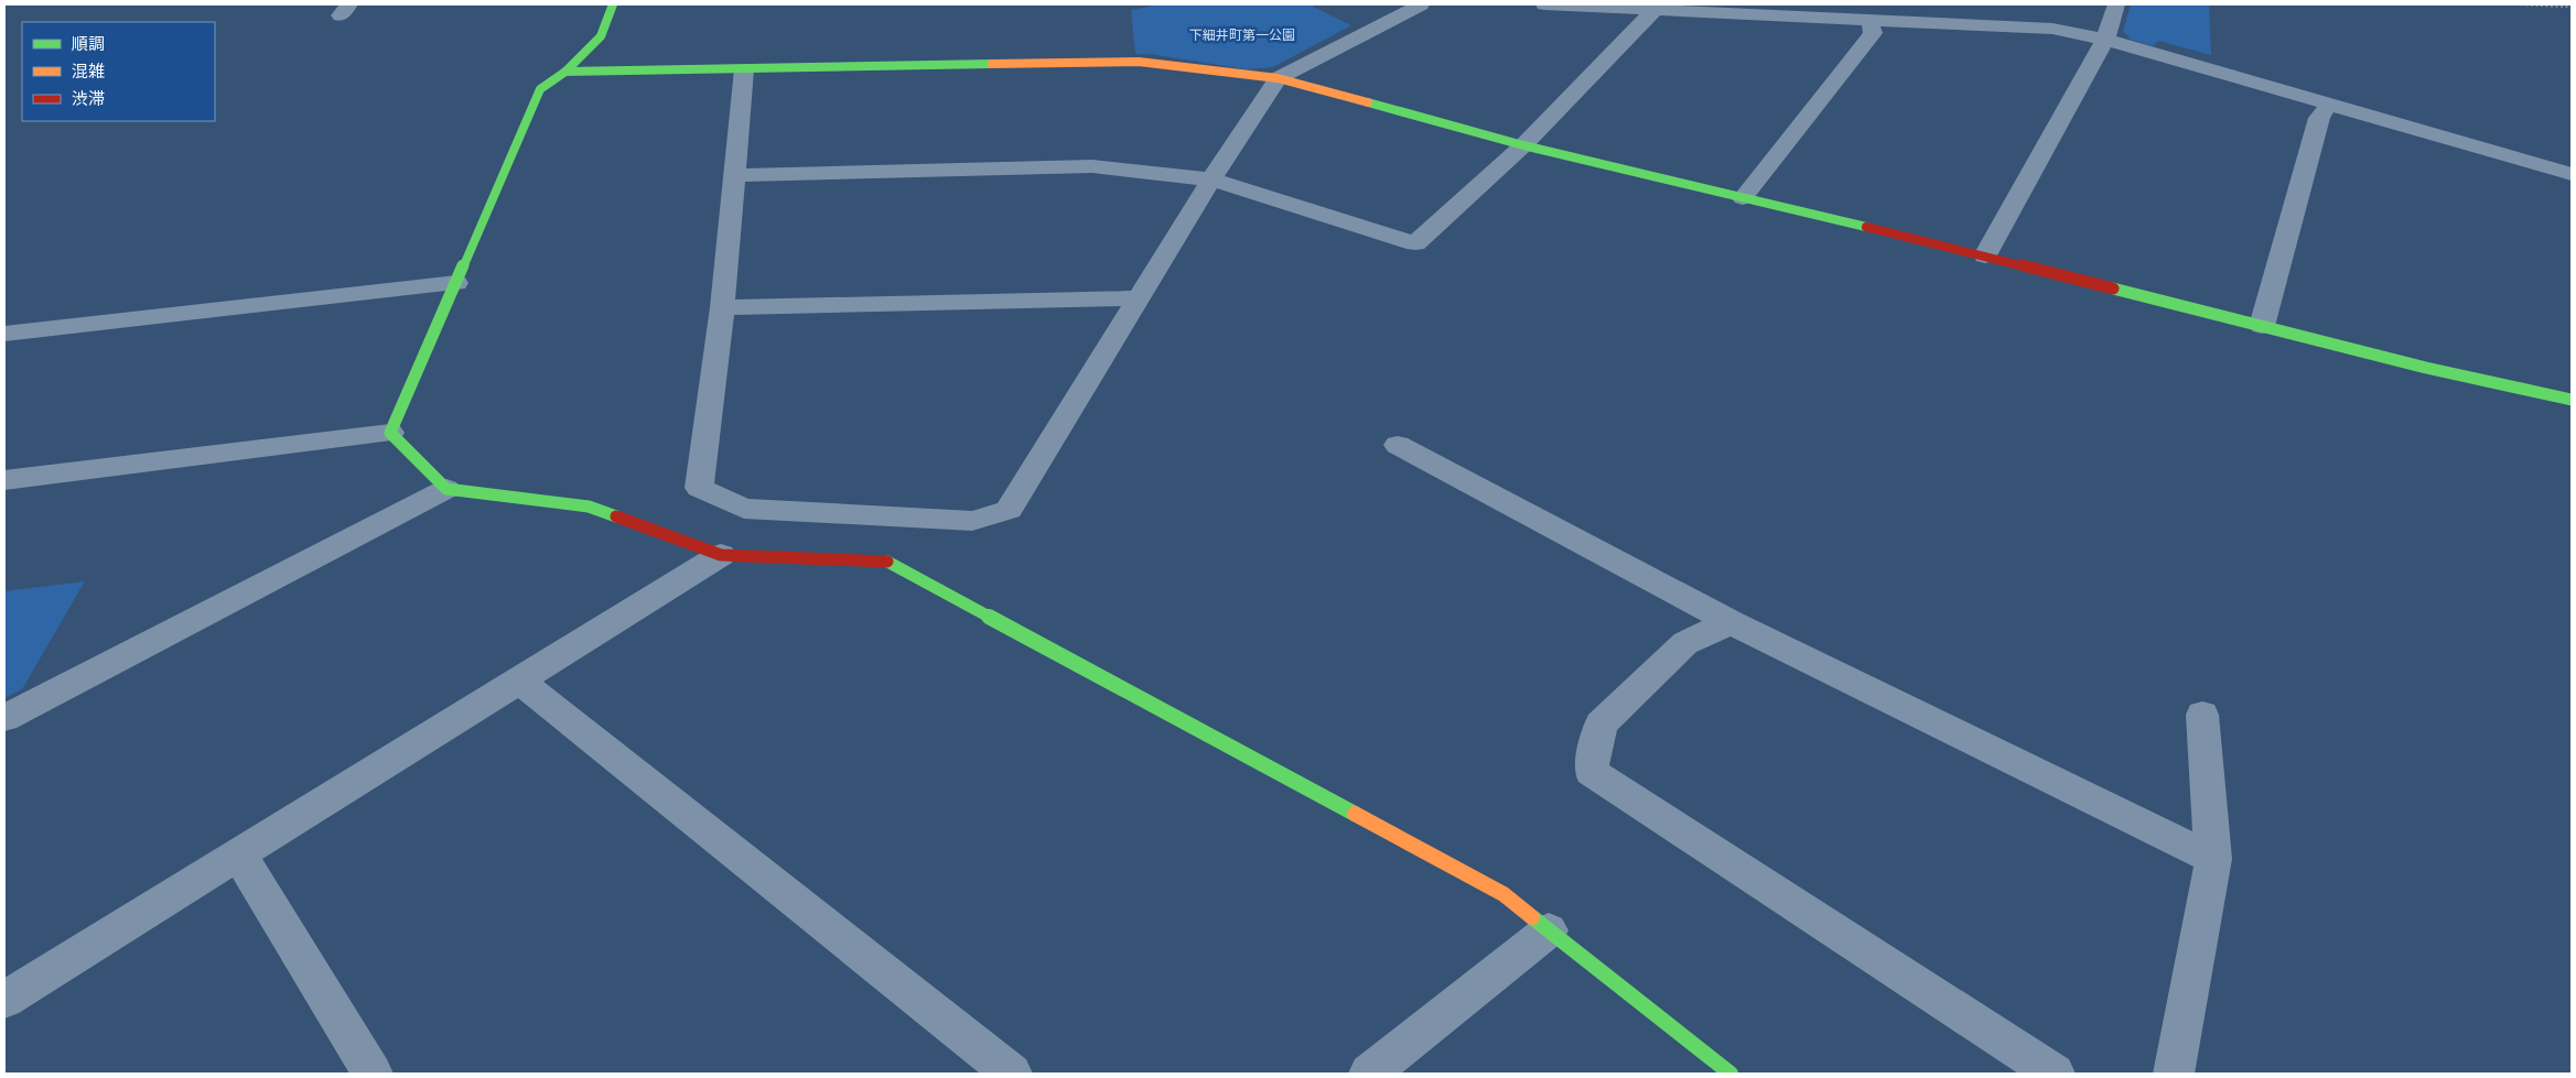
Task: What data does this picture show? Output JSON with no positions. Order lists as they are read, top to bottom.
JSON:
{
  "parks": ["下細井町第一公園"],
  "legend": ["順調", "混雑", "渋滞"]
}
